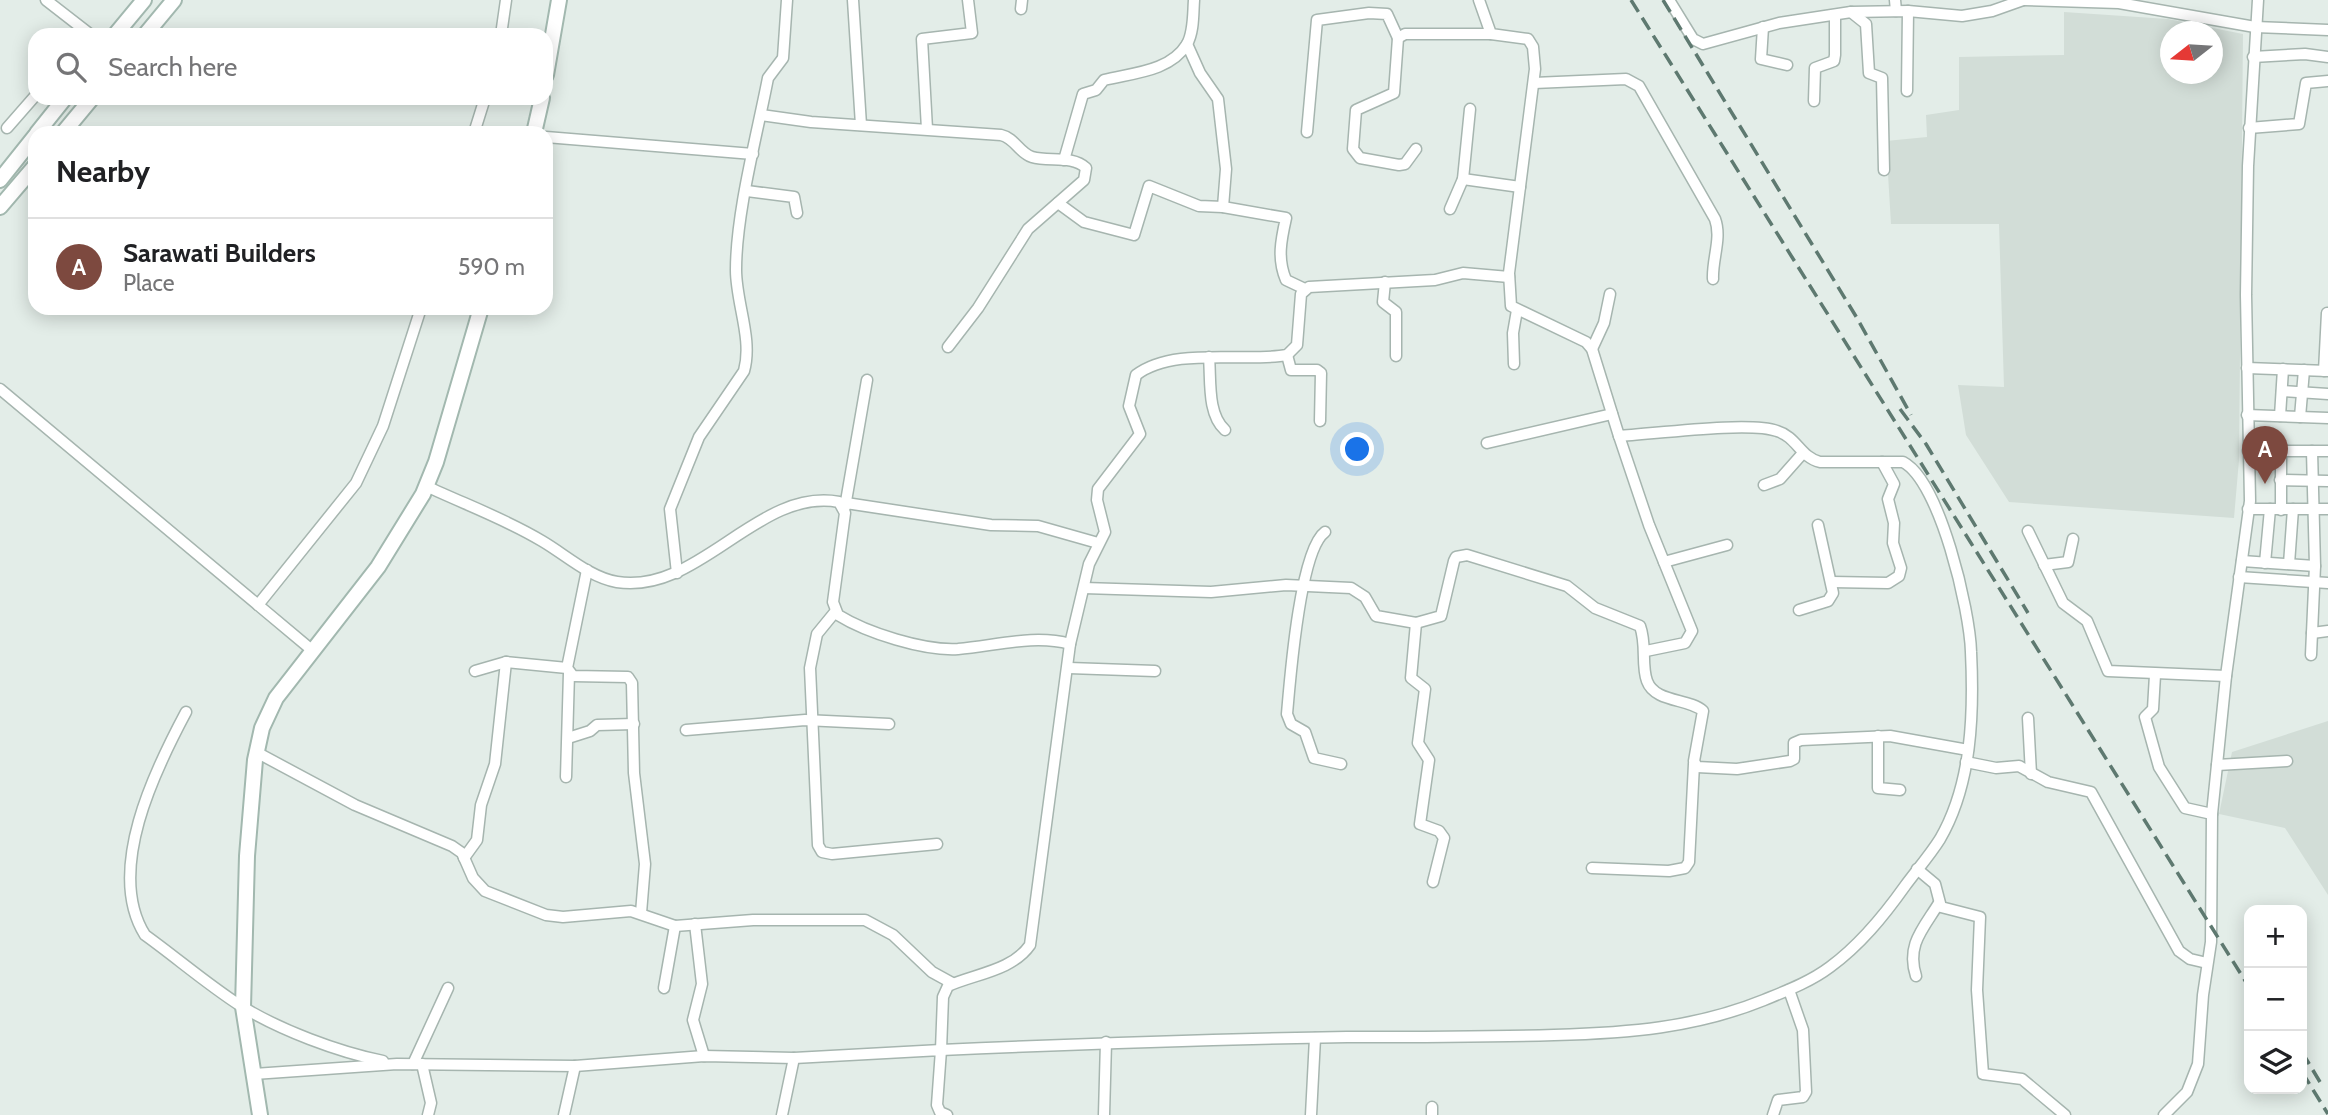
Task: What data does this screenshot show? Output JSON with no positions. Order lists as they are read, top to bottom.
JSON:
{
  "north": "left",
  "page": {
    "search": "Search here",
    "heading": "Nearby",
    "list": [
      {
        "mark": "A",
        "name": "Sarawati Builders",
        "note": "Place",
        "value": "590 m"
      }
    ],
    "pins": "A",
    "map_buttons": ["+", "−"]
  }
}
